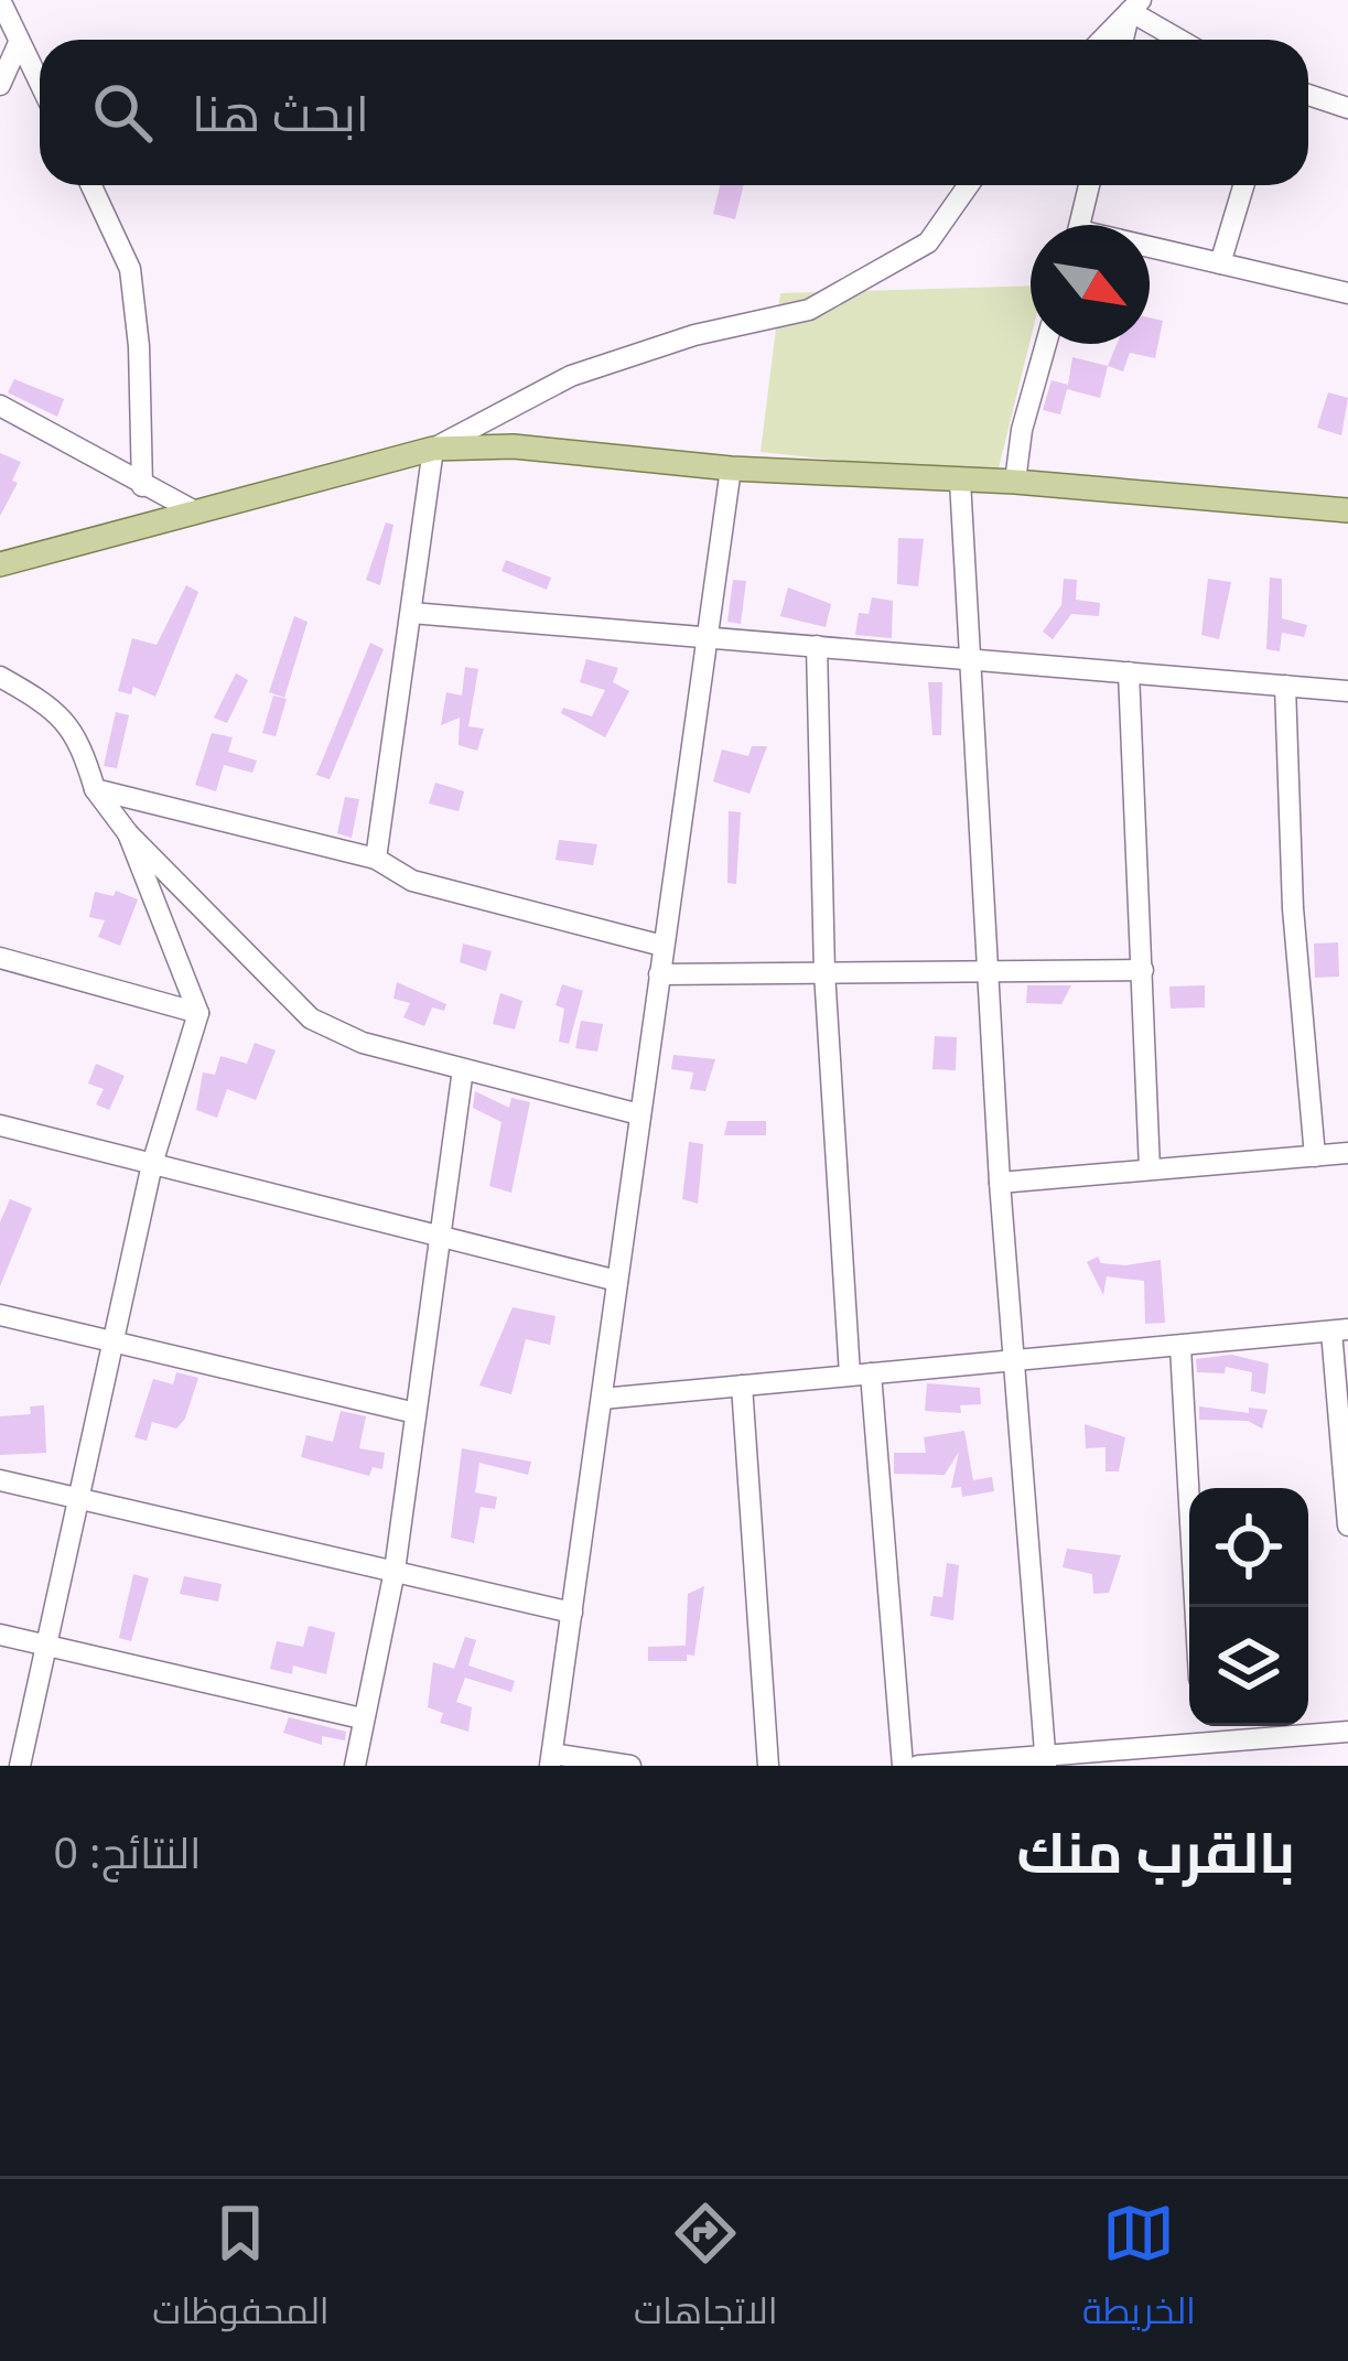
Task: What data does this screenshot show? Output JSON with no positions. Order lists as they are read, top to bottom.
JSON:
{
  "north": "bottom right",
  "page": {
    "search": "ابحث هنا",
    "heading": ["بالقرب منك", "النتائج: 0"],
    "nav": ["الخريطة", "الاتجاهات", "المحفوظات"]
  }
}
